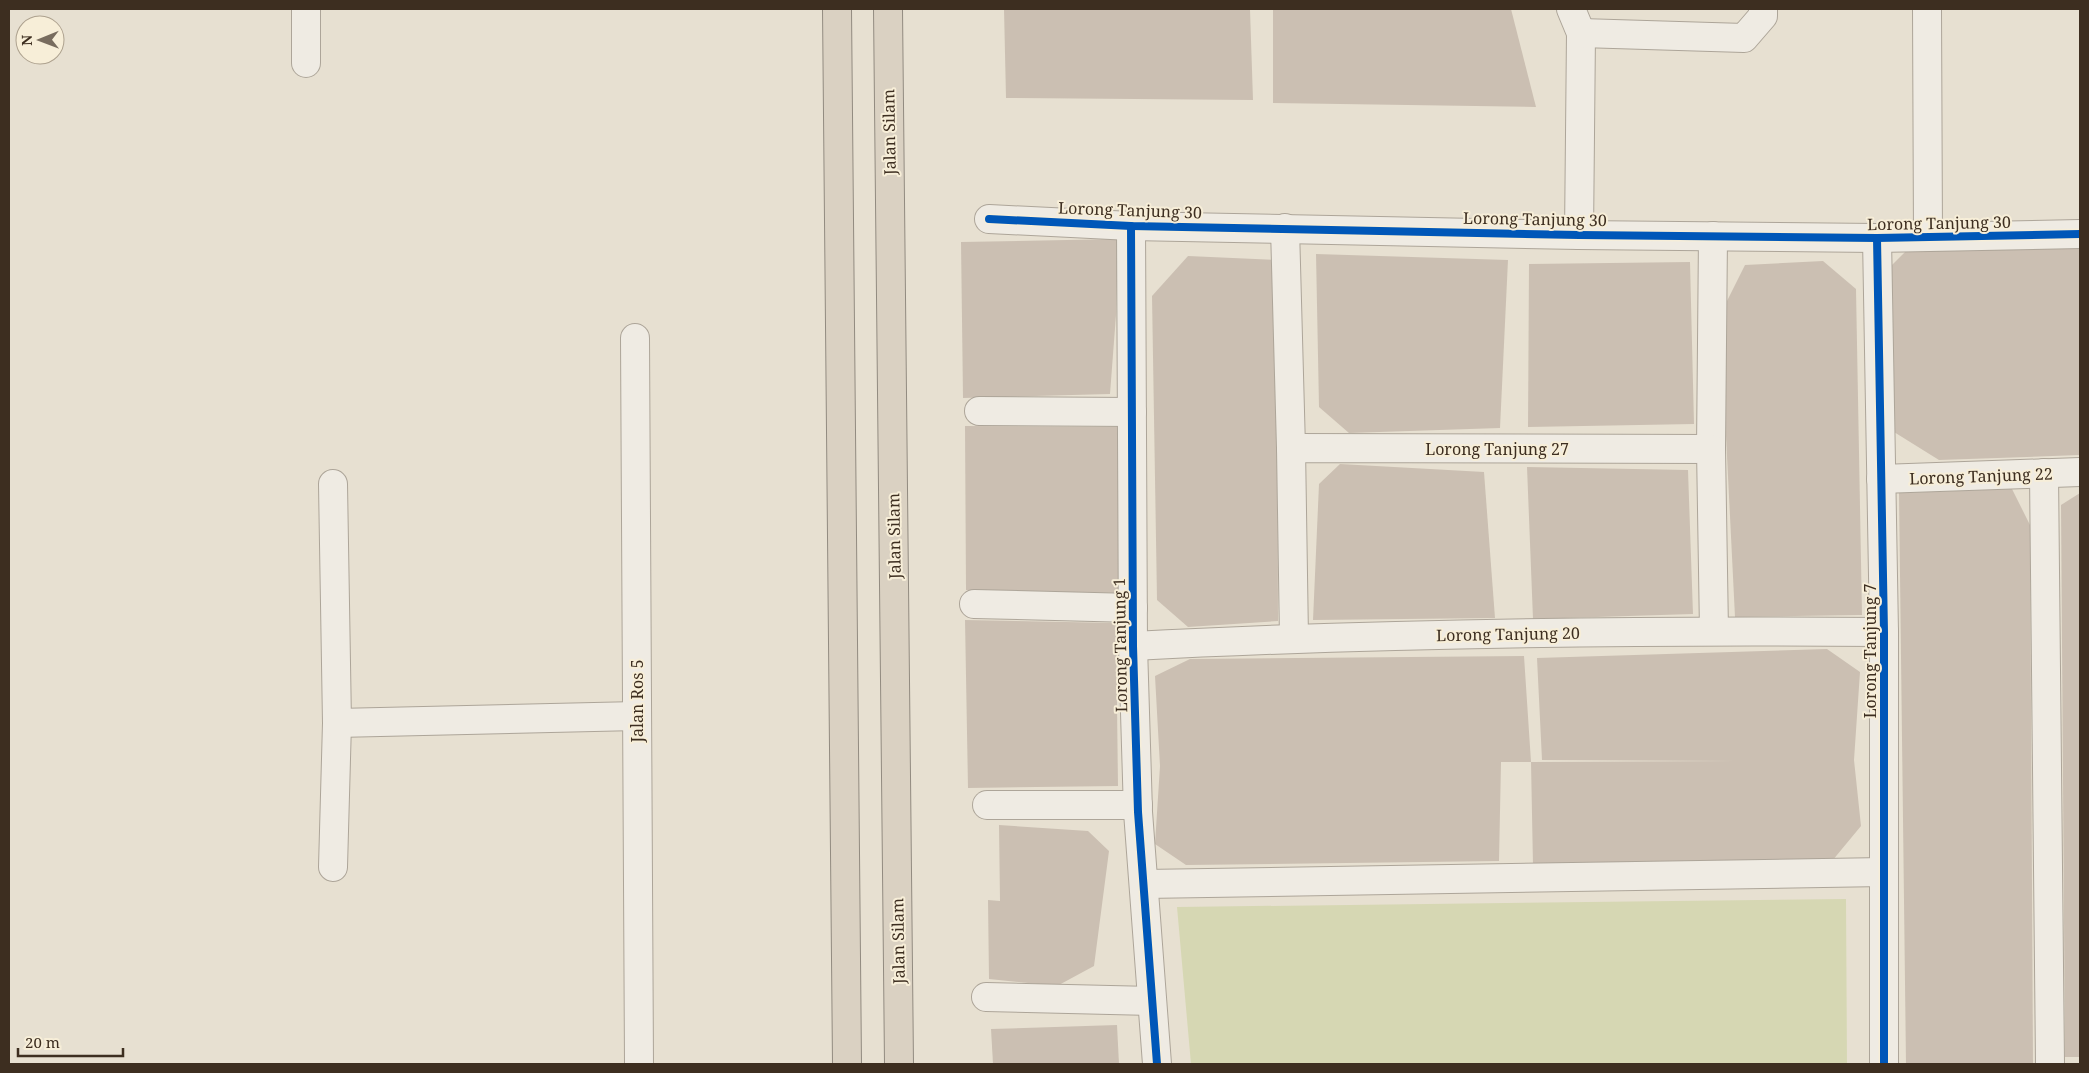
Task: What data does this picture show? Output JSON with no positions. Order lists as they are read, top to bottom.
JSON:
{
  "streets": {
    "highway": ["Jalan Silam"],
    "street": [
      "Lorong Tanjung 30",
      "Lorong Tanjung 27",
      "Lorong Tanjung 22",
      "Lorong Tanjung 20",
      "Lorong Tanjung 1",
      "Lorong Tanjung 7",
      "Jalan Ros 5"
    ]
  },
  "crossings": [
    ["Lorong Tanjung 30", "Lorong Tanjung 1"],
    ["Lorong Tanjung 30", "Lorong Tanjung 7"],
    ["Lorong Tanjung 22", "Lorong Tanjung 7"],
    ["Lorong Tanjung 20", "Lorong Tanjung 1"],
    ["Lorong Tanjung 20", "Lorong Tanjung 7"]
  ],
  "scale_bar": "20 m",
  "north": "left"
}
